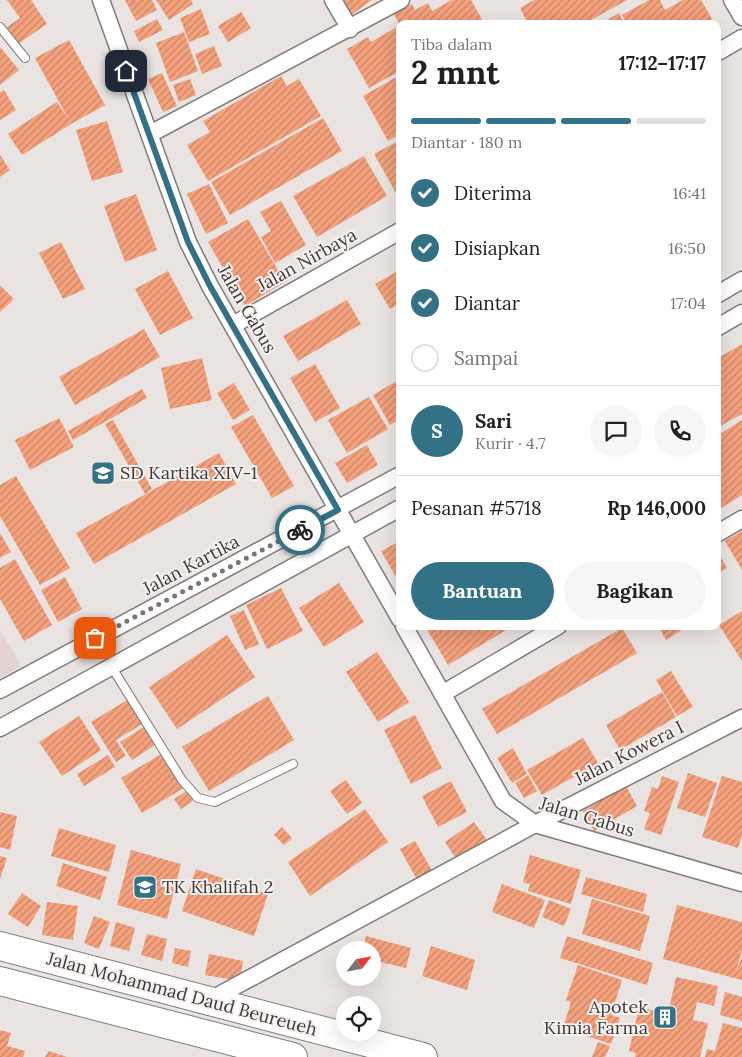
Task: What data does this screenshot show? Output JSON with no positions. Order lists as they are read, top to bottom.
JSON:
{
  "streets": {
    "highway": ["Jalan Mohammad Daud Beureueh"],
    "street": [
      "Jalan Nirbaya",
      "Jalan Gabus",
      "Jalan Kartika",
      "Jalan Kowera I"
    ]
  },
  "crossings": [
    ["Jalan Nirbaya", "Jalan Gabus"],
    ["Jalan Gabus", "Jalan Kartika"],
    ["Jalan Gabus", "Jalan Kowera I"],
    ["Jalan Kowera I", "Jalan Mohammad Daud Beureueh"]
  ],
  "places": {
    "school or university": ["SD Kartika XIV-1", "TK Khalifah 2"],
    "building": ["Apotek Kimia Farma"]
  },
  "north": "top right",
  "page": {
    "heading": ["2 mnt", "Tiba dalam", "17:12–17:17"],
    "panel": [
      "Sari",
      "Kurir · 4.7",
      "Pesanan #5718",
      "Rp 146,000"
    ],
    "bar": "Diantar · 180 m",
    "list": [
      ["Diterima", "16:41"],
      ["Disiapkan", "16:50"],
      ["Diantar", "17:04"],
      "Sampai"
    ],
    "round": "S",
    "buttons": ["Bantuan", "Bagikan"]
  }
}
